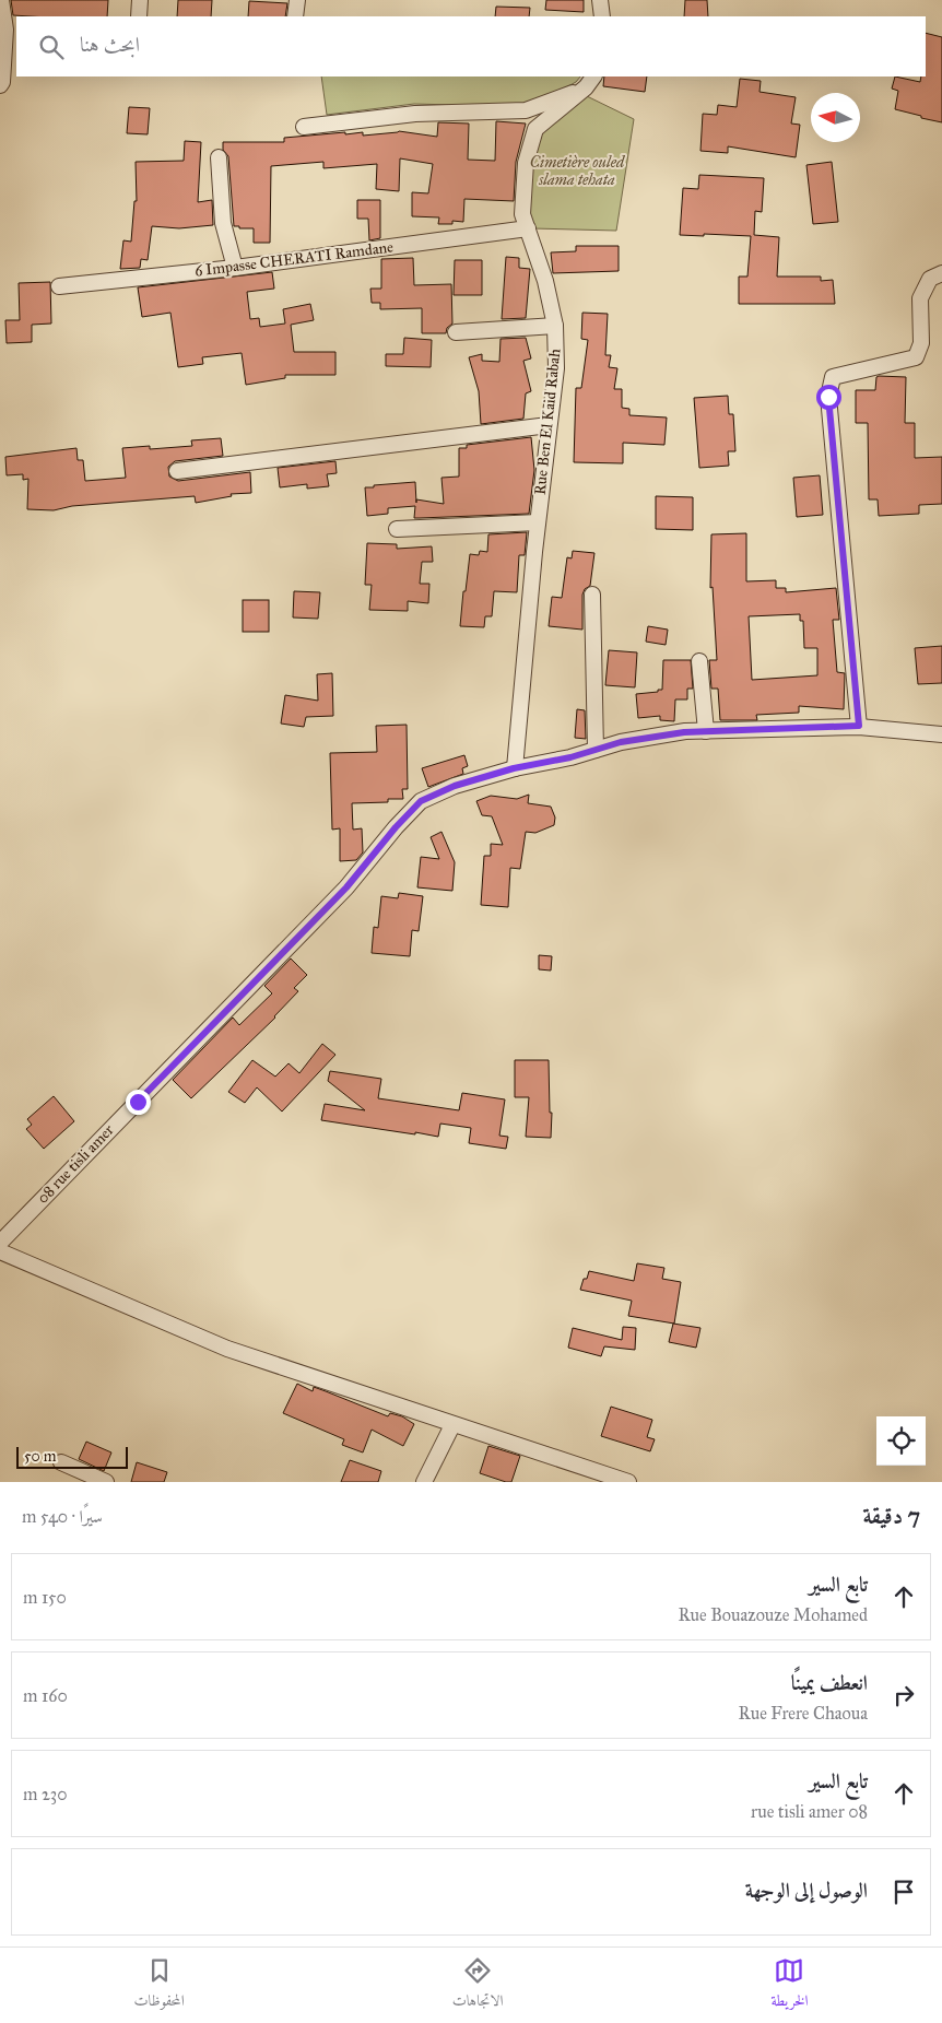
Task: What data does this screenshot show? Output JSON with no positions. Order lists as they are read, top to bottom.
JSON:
{
  "streets": {
    "street": ["6 Impasse CHERATI Ramdane", "Rue Ben El Kaid Rabah", "08 rue tisli amer"]
  },
  "crossings": [
    ["6 Impasse CHERATI Ramdane", "Rue Ben El Kaid Rabah"],
    ["Rue Ben El Kaid Rabah", "08 rue tisli amer"]
  ],
  "parks": ["Cimetière ouled slama tehata"],
  "scale_bar": "50 m",
  "north": "left",
  "page": {
    "search": "ابحث هنا",
    "scale": "50 m",
    "heading": ["7 دقيقة", "سيرًا · 540 m"],
    "list": [
      ["تابع السير", "Rue Bouazouze Mohamed", "150 m"],
      ["انعطف يمينًا", "Rue Frere Chaoua", "160 m"],
      ["تابع السير", "08 rue tisli amer", "230 m"],
      "الوصول إلى الوجهة"
    ],
    "nav": ["الخريطة", "الاتجاهات", "المحفوظات"]
  }
}
